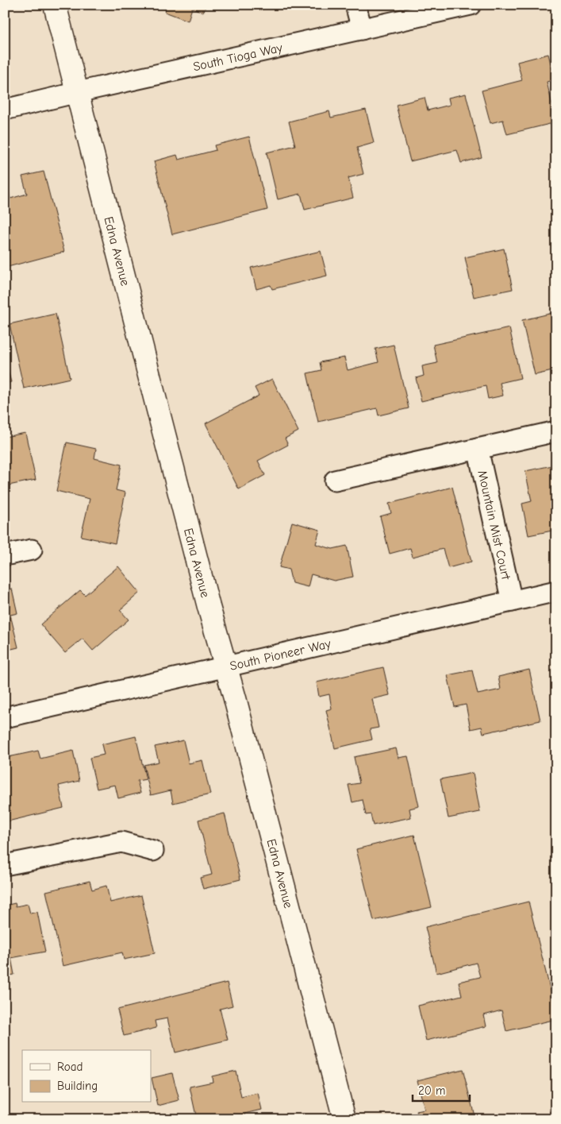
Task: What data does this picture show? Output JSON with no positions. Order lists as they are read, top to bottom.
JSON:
{
  "streets": {
    "street": [
      "South Tioga Way",
      "Edna Avenue",
      "Mountain Mist Court",
      "South Pioneer Way"
    ]
  },
  "crossings": [
    ["South Tioga Way", "Edna Avenue"],
    ["Edna Avenue", "South Pioneer Way"],
    ["Mountain Mist Court", "South Pioneer Way"]
  ],
  "legend": ["Road", "Building"],
  "scale_bar": "20 m"
}
